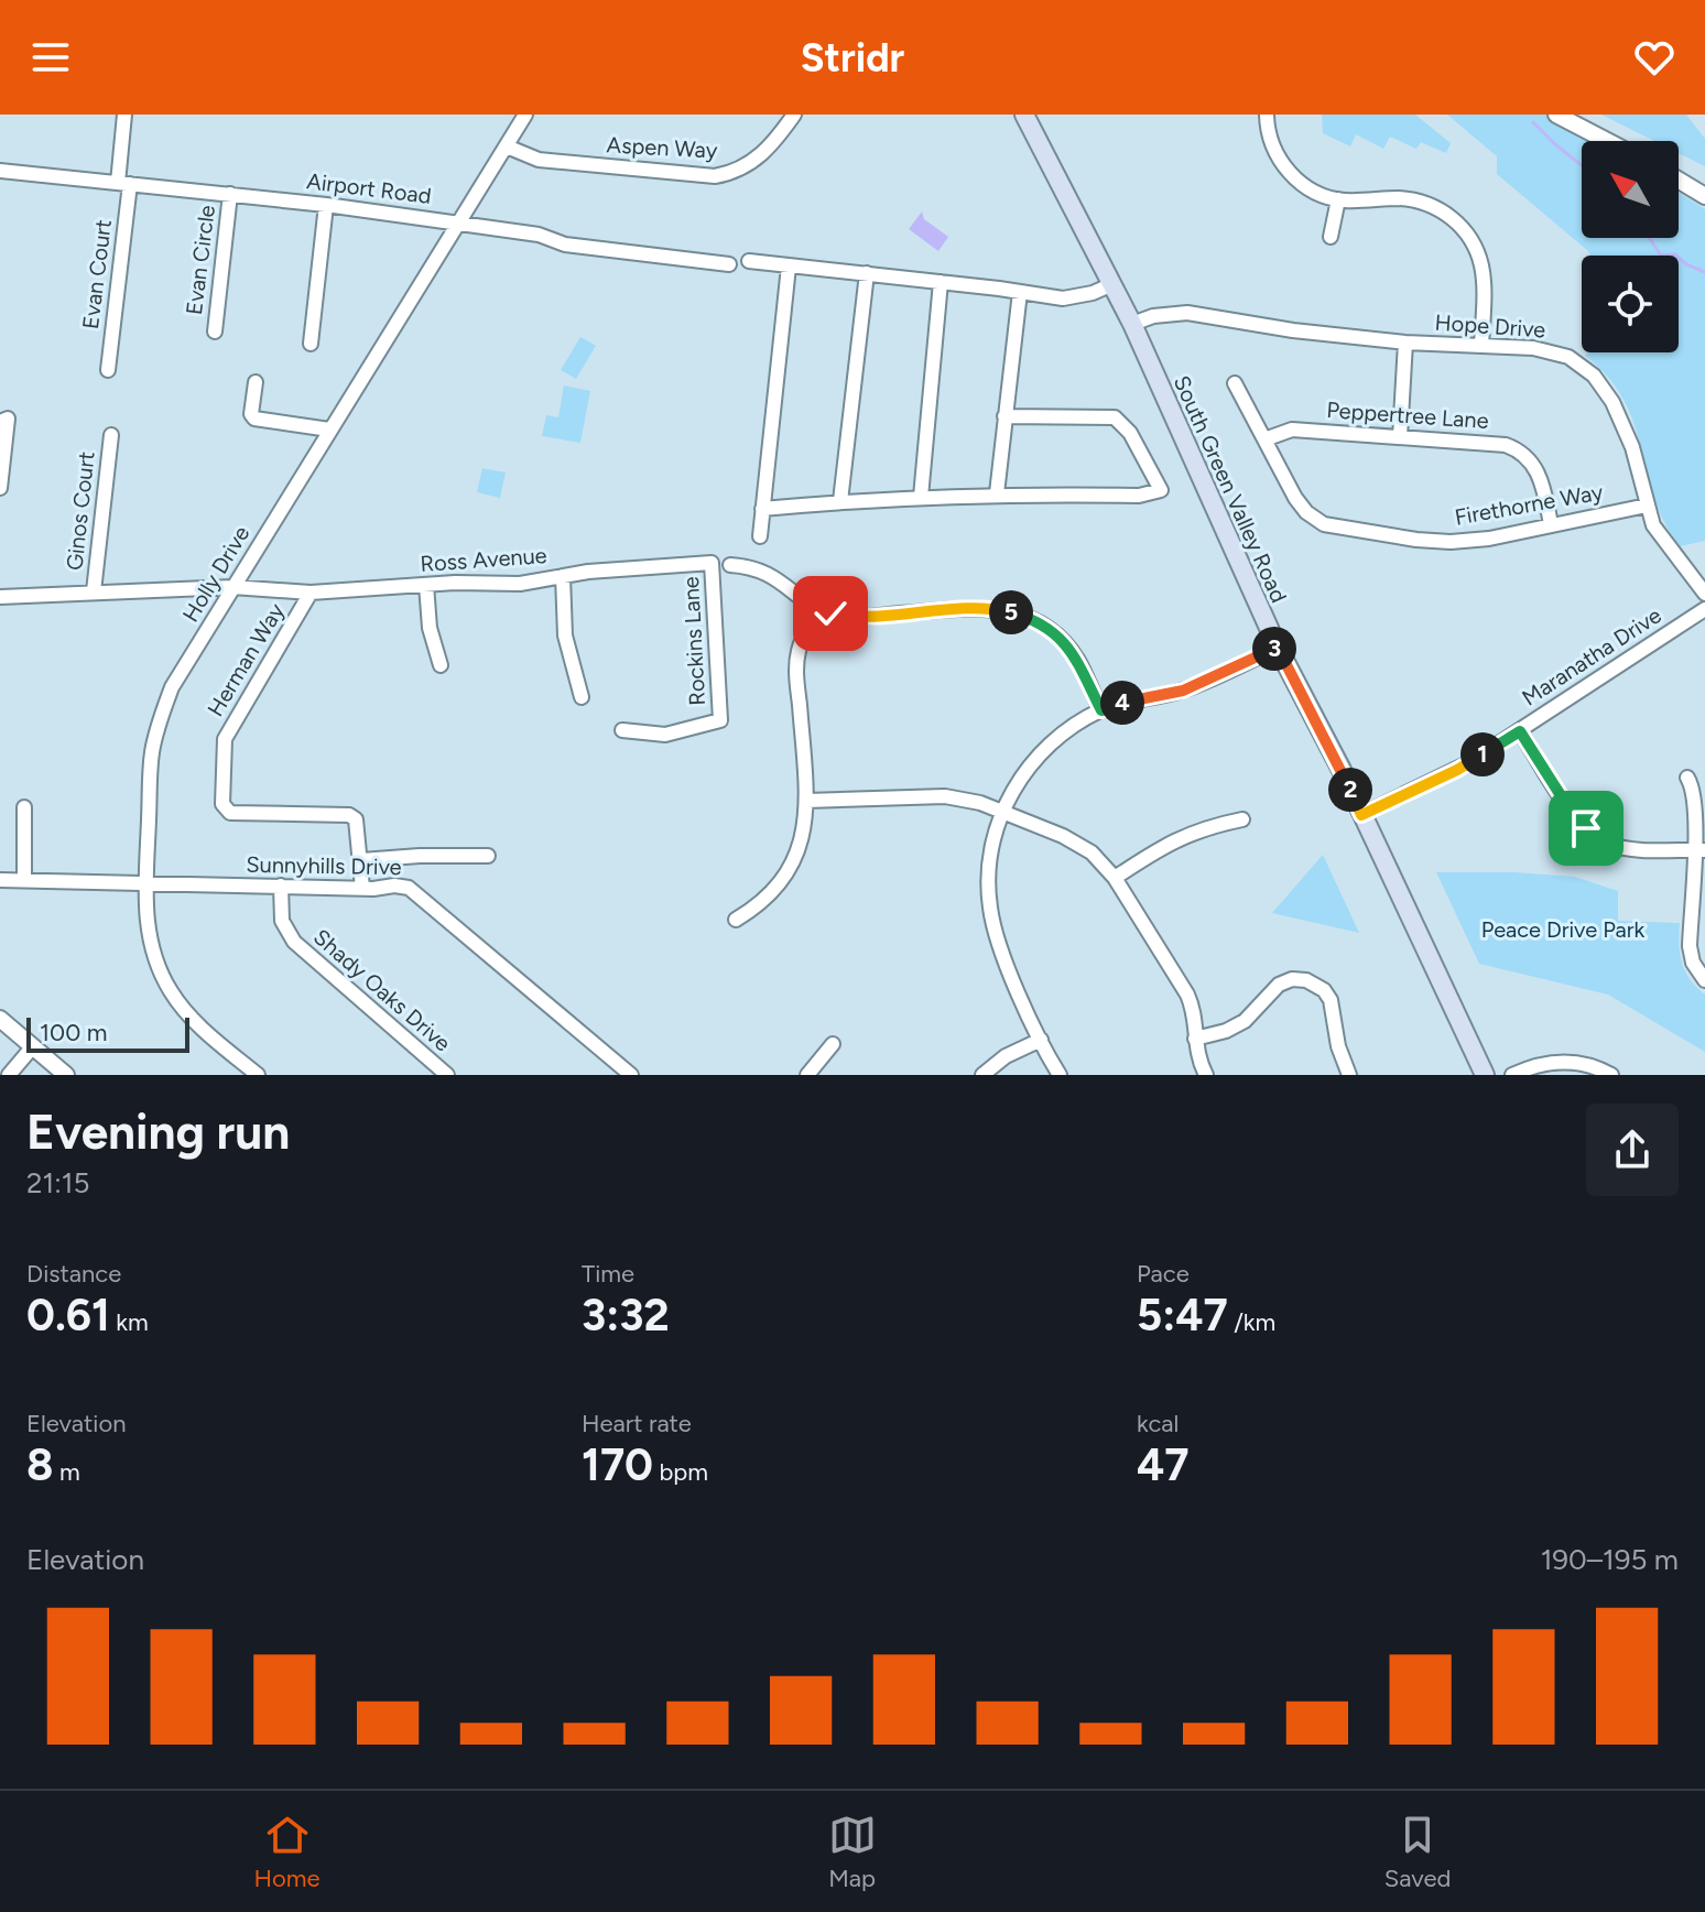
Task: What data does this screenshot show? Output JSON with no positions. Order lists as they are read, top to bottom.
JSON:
{
  "streets": {
    "main road": ["South Green Valley Road"],
    "street": [
      "Aspen Way",
      "Airport Road",
      "Evan Circle",
      "Evan Court",
      "Hope Drive",
      "Peppertree Lane",
      "Firethorne Way",
      "Ginos Court",
      "Ross Avenue",
      "Holly Drive",
      "Rockins Lane",
      "Maranatha Drive",
      "Herman Way",
      "Sunnyhills Drive",
      "Shady Oaks Drive"
    ]
  },
  "crossings": [
    ["Aspen Way", "Holly Drive"],
    ["Airport Road", "Evan Circle"],
    ["Airport Road", "Evan Court"],
    ["Airport Road", "Holly Drive"],
    ["Hope Drive", "South Green Valley Road"],
    ["Hope Drive", "Firethorne Way"],
    ["Peppertree Lane", "Firethorne Way"],
    ["South Green Valley Road", "Maranatha Drive"],
    ["Ross Avenue", "Rockins Lane"],
    ["Ross Avenue", "Herman Way"],
    ["Holly Drive", "Herman Way"],
    ["Holly Drive", "Sunnyhills Drive"],
    ["Herman Way", "Sunnyhills Drive"],
    ["Sunnyhills Drive", "Shady Oaks Drive"]
  ],
  "parks": ["Peace Drive Park"],
  "scale_bar": "100 m",
  "north": "top left",
  "page": {
    "header": "Stridr",
    "pins": [
      "5",
      "3",
      "4",
      "1",
      "2"
    ],
    "scale": "100 m",
    "heading": ["Evening run", "21:15"],
    "stats": [
      ["Distance", "0.61 km"],
      ["Time", "3:32"],
      ["Pace", "5:47 /km"],
      ["Elevation", "8 m"],
      ["Heart rate", "170 bpm"],
      ["kcal", "47"]
    ],
    "chart": ["Elevation", "190–195 m"],
    "tabs": ["Home", "Map", "Saved"]
  }
}
